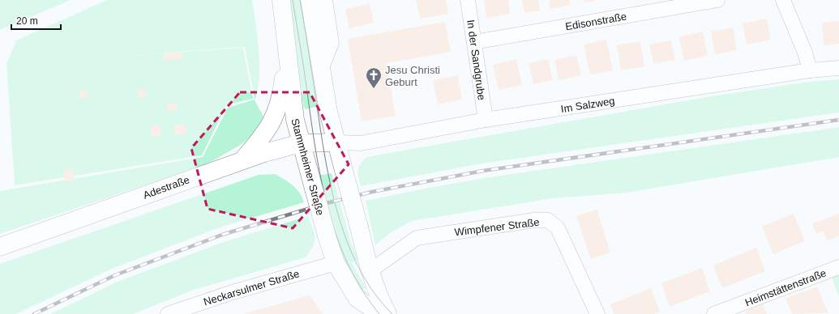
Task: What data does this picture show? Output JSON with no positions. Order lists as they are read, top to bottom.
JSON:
{
  "streets": {
    "main road": ["Stammheimer Straße", "Adestraße"],
    "street": [
      "Edisonstraße",
      "In der Sandgrube",
      "Im Salzweg",
      "Wimpfener Straße",
      "Neckarsulmer Straße",
      "Heimstättenstraße"
    ]
  },
  "crossings": [
    ["Edisonstraße", "In der Sandgrube"],
    ["In der Sandgrube", "Im Salzweg"],
    ["Im Salzweg", "Adestraße"],
    ["Stammheimer Straße", "Adestraße"],
    ["Stammheimer Straße", "Neckarsulmer Straße"]
  ],
  "places": {
    "church": ["Jesu Christi Geburt"]
  },
  "scale_bar": "20 m"
}
